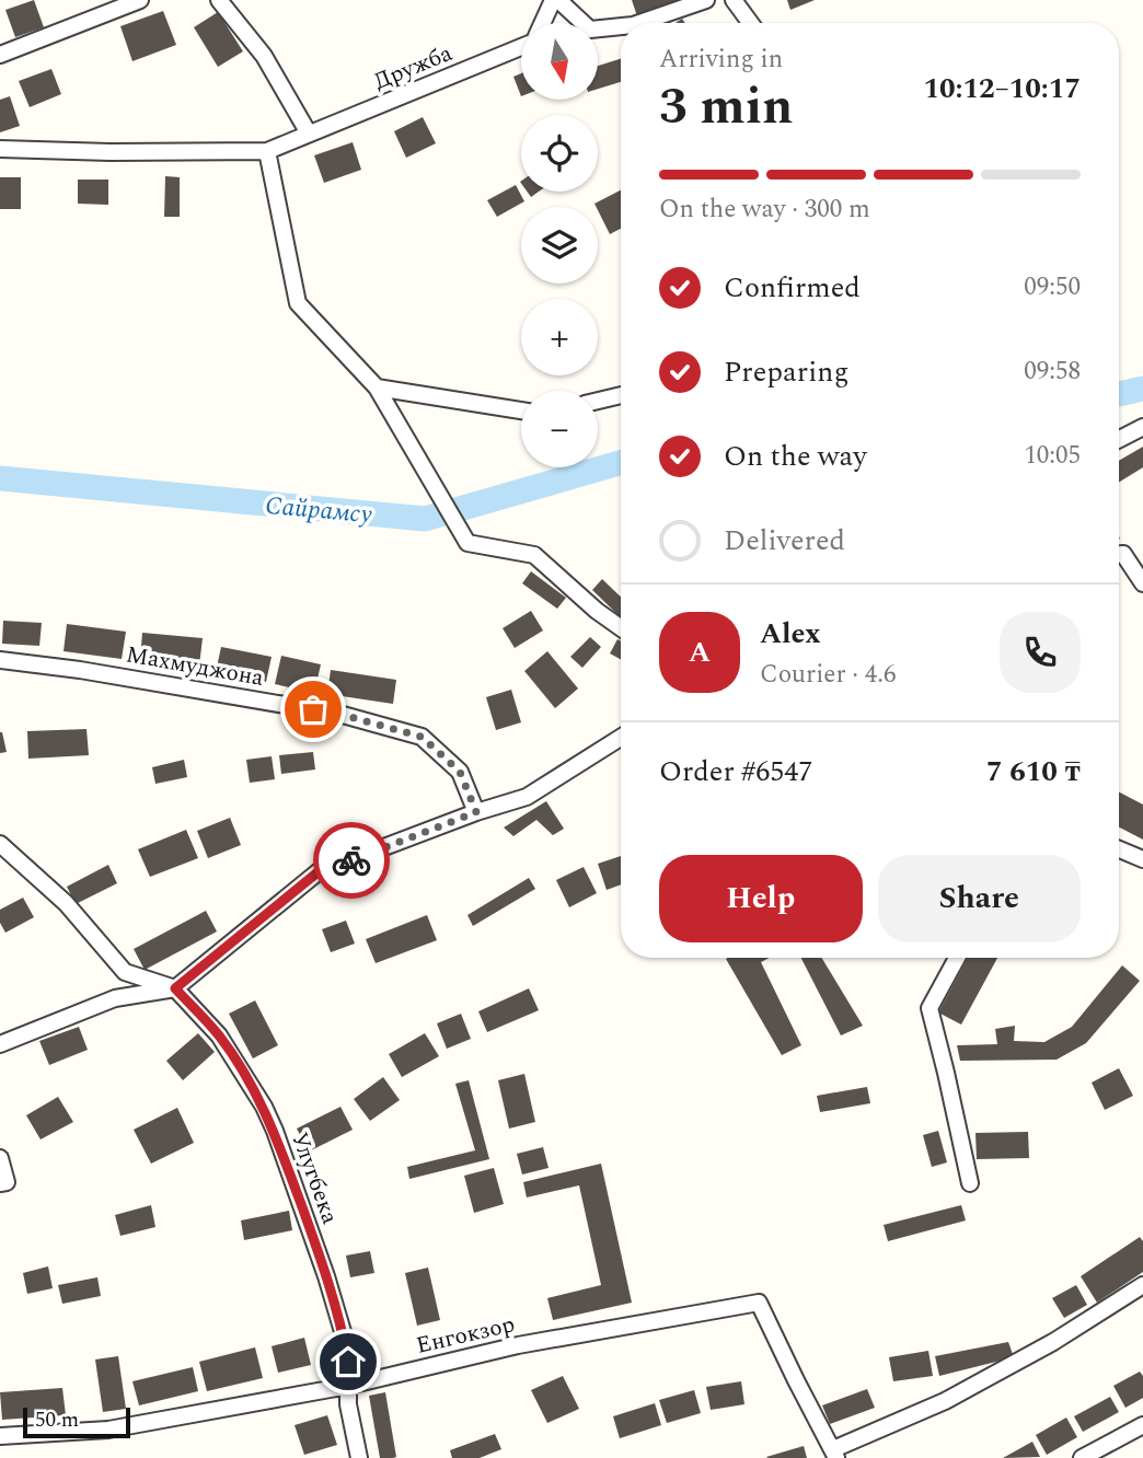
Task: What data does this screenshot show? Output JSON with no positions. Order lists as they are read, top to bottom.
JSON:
{
  "streets": {
    "street": [
      "Дружба",
      "Махмуджона",
      "Улугбека",
      "Енгокзор"
    ]
  },
  "crossings": [
    ["Улугбека", "Енгокзор"]
  ],
  "water": ["Сайрамсу"],
  "scale_bar": "50 m",
  "north": "bottom",
  "page": {
    "map_buttons": ["+", "−"],
    "heading": ["3 min", "Arriving in", "10:12–10:17"],
    "panel": [
      "Alex",
      "Courier · 4.6",
      "Order #6547",
      "7 610 ₸"
    ],
    "bar": "On the way · 300 m",
    "list": [
      ["Confirmed", "09:50"],
      ["Preparing", "09:58"],
      ["On the way", "10:05"],
      "Delivered"
    ],
    "round": "A",
    "buttons": ["Help", "Share"],
    "scale": "50 m"
  }
}
